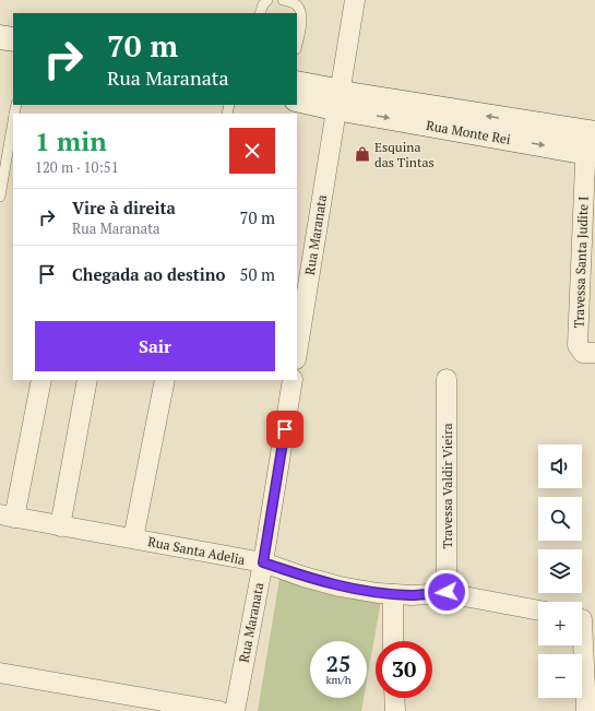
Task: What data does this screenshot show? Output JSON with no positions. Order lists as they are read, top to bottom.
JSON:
{
  "streets": {
    "street": [
      "Rua Monte Rei",
      "Rua Maranata",
      "Travessa Santa Judite I",
      "Travessa Valdir Vieira",
      "Rua Santa Adelia"
    ]
  },
  "crossings": [
    ["Rua Monte Rei", "Rua Maranata"],
    ["Rua Monte Rei", "Travessa Santa Judite I"],
    ["Rua Maranata", "Rua Santa Adelia"],
    ["Travessa Valdir Vieira", "Rua Santa Adelia"]
  ],
  "places": {
    "shop": ["Esquina das Tintas"]
  },
  "page": {
    "turn": ["70 m", "Rua Maranata"],
    "heading": ["1 min", "120 m · 10:51"],
    "list": [
      {
        "name": "Vire à direita",
        "note": "Rua Maranata",
        "value": "70 m"
      },
      {
        "name": "Chegada ao destino",
        "value": "50 m"
      }
    ],
    "buttons": "Sair",
    "map_buttons": ["+", "−"],
    "speed": "25 km/h",
    "limit": "30"
  }
}
